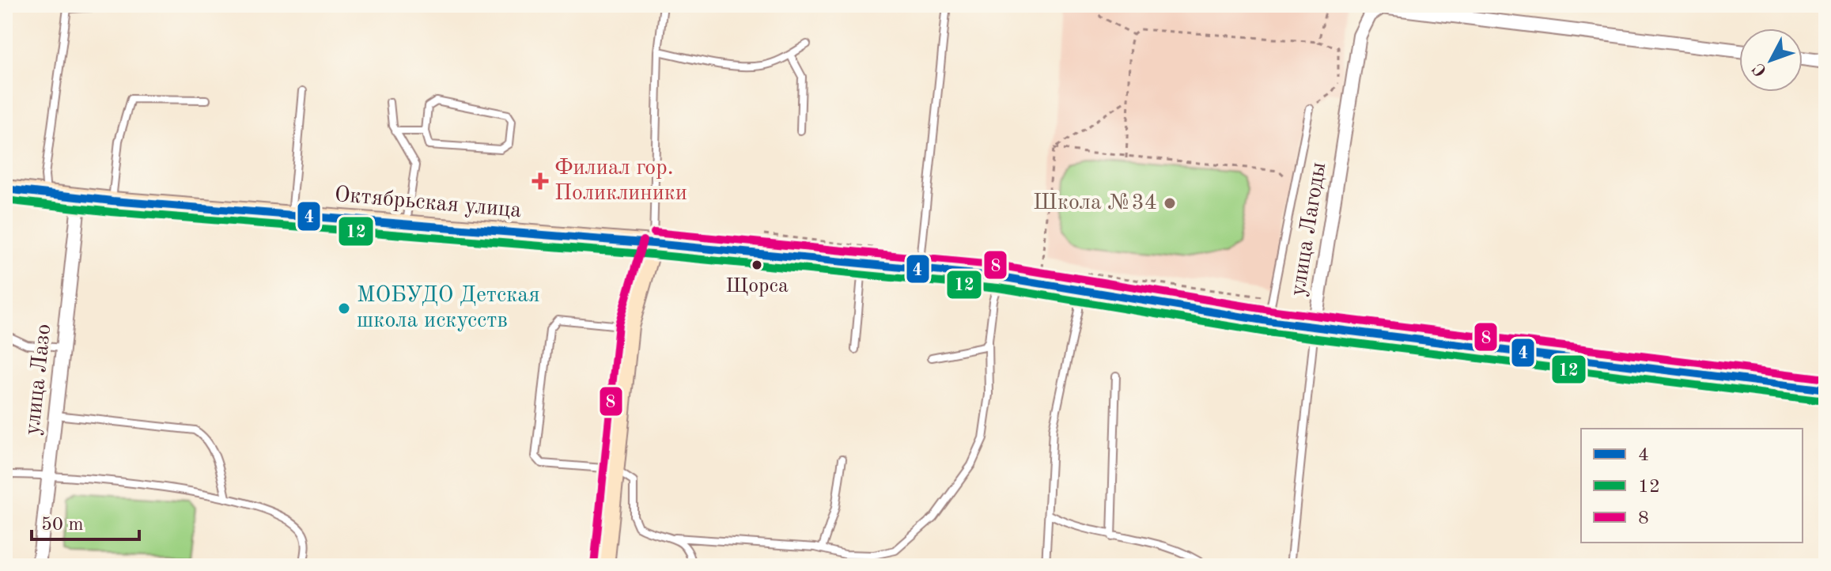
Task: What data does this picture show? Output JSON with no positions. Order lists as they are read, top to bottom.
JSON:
{
  "streets": {
    "main road": ["Октябрьская улица"],
    "street": ["улица Лагоды", "улица Лазо"]
  },
  "crossings": [
    ["Октябрьская улица", "улица Лагоды"],
    ["Октябрьская улица", "улица Лазо"]
  ],
  "places": {
    "health": ["Филиал гор. Поликлиники"],
    "other": ["Школа №34", "Щорса", "МОБУДО Детская школа искусcтв"]
  },
  "lines": ["transit line 4", "transit line 12", "transit line 8"],
  "legend": ["4", "12", "8"],
  "scale_bar": "50 m",
  "north": "bottom left"
}
